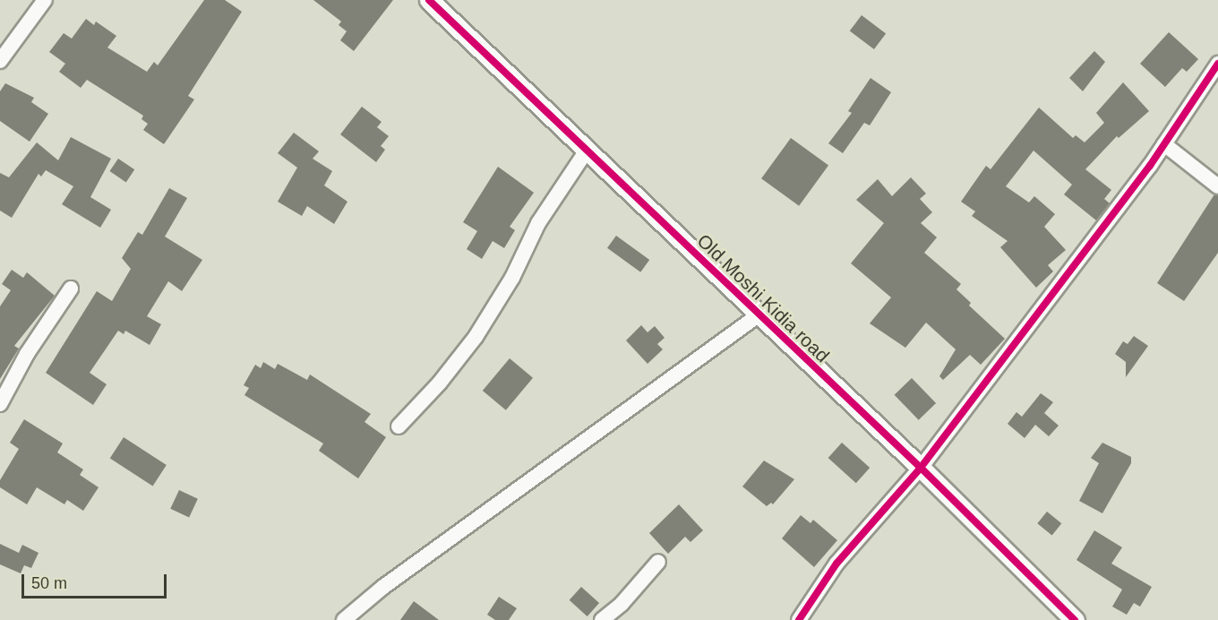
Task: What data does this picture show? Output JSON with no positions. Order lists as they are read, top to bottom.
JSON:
{
  "streets": {
    "street": ["Old Moshi Kidia road"]
  },
  "scale_bar": "50 m"
}
